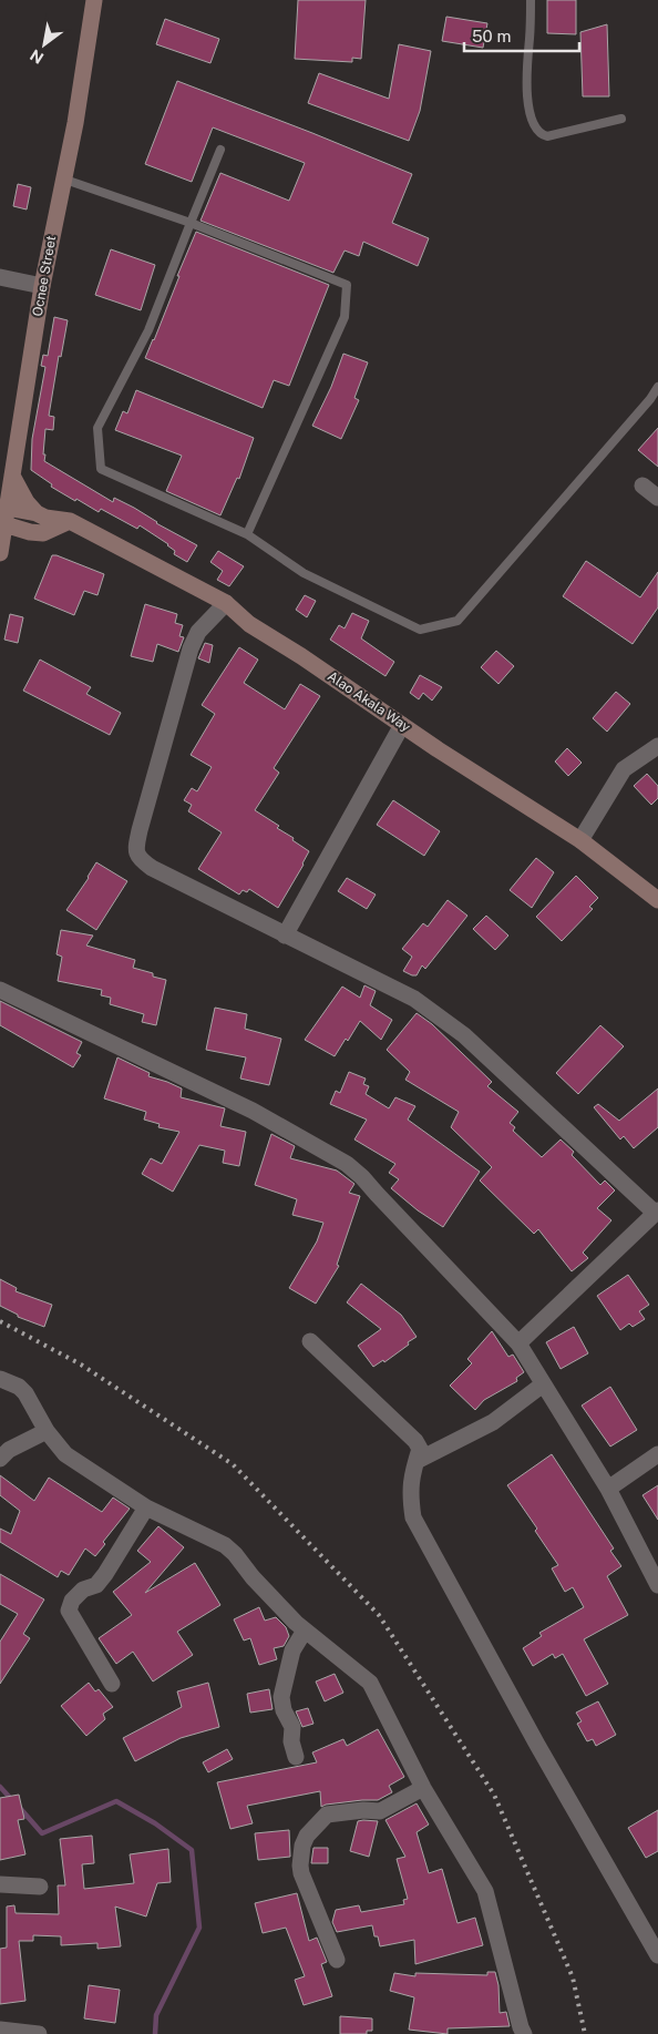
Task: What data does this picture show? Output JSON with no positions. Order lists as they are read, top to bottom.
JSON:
{
  "streets": {
    "street": ["Ocnee Street", "Alao Akala Way"]
  },
  "crossings": [
    ["Ocnee Street", "Alao Akala Way"]
  ],
  "scale_bar": "50 m",
  "north": "bottom left"
}
